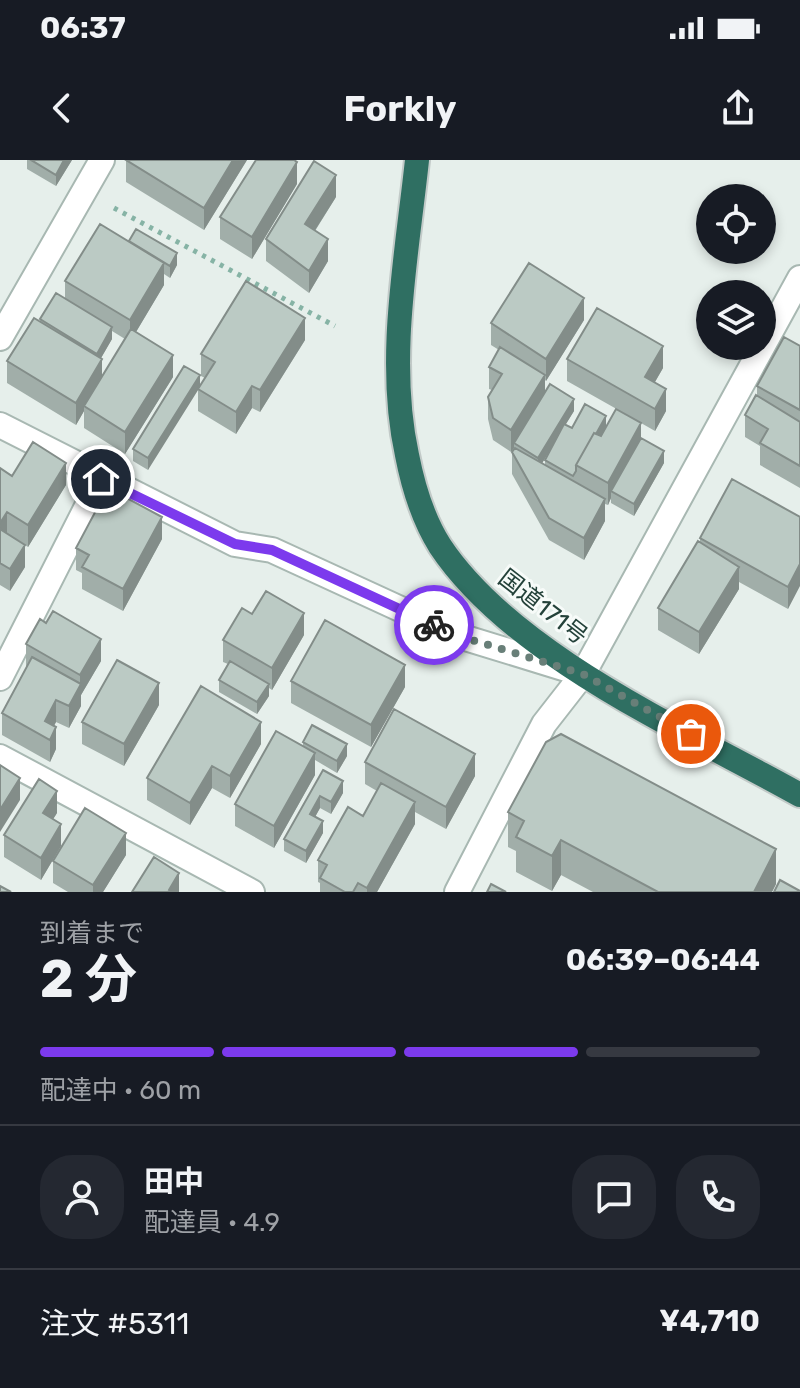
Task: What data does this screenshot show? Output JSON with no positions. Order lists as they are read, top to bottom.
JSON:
{
  "streets": {
    "highway": ["国道171号"]
  },
  "page": {
    "status": "06:37",
    "header": "Forkly",
    "heading": ["2 分", "到着まで", "06:39–06:44"],
    "panel": [
      "田中",
      "配達員 · 4.9",
      "注文 #5311",
      "¥4,710"
    ],
    "bar": "配達中 · 60 m"
  }
}
